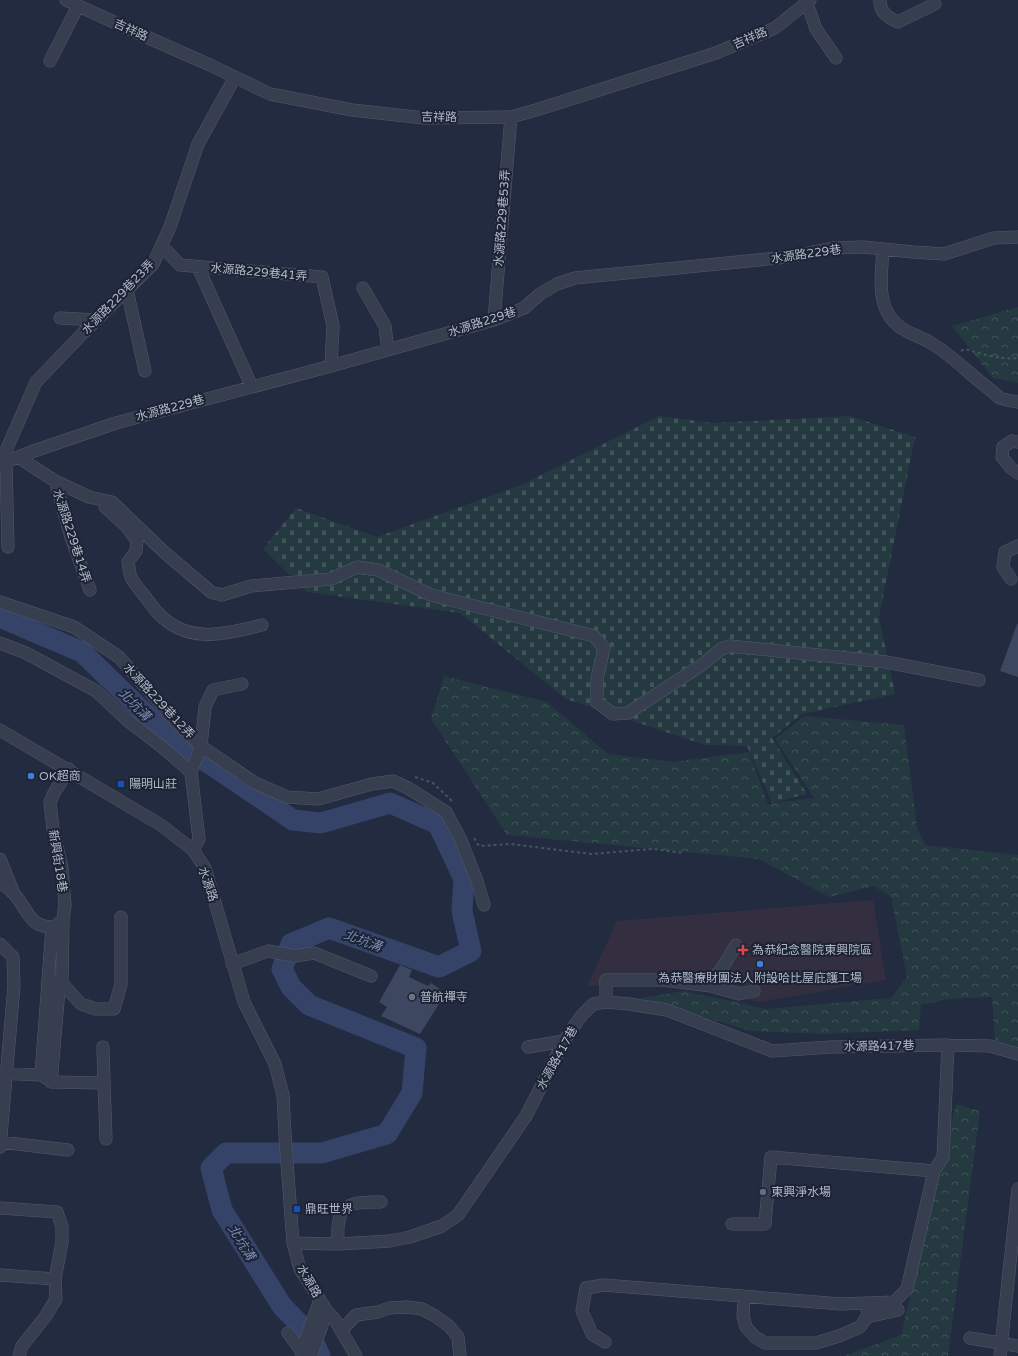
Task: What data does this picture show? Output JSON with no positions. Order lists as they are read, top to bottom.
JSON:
{
  "streets": {
    "street": [
      "吉祥路",
      "水源路229巷53弄",
      "水源路229巷",
      "水源路229巷41弄",
      "水源路229巷23弄",
      "水源路229巷14弄",
      "水源路229巷12弄",
      "新興街18巷",
      "水源路",
      "水源路417巷"
    ]
  },
  "crossings": [
    ["吉祥路", "水源路229巷53弄"],
    ["吉祥路", "水源路229巷23弄"],
    ["水源路229巷53弄", "水源路229巷"],
    ["水源路229巷", "水源路229巷41弄"],
    ["水源路229巷", "水源路229巷23弄"],
    ["水源路229巷41弄", "水源路229巷23弄"],
    ["新興街18巷", "水源路"],
    ["水源路", "水源路417巷"]
  ],
  "water": ["北坑溝"],
  "places": {
    "other": [
      "OK超商",
      "為恭醫療財團法人附設哈比屋庇護工場",
      "普航禪寺",
      "東興淨水場"
    ],
    "transit": ["陽明山莊", "鼎旺世界"],
    "health": ["為恭紀念醫院東興院區"]
  }
}
